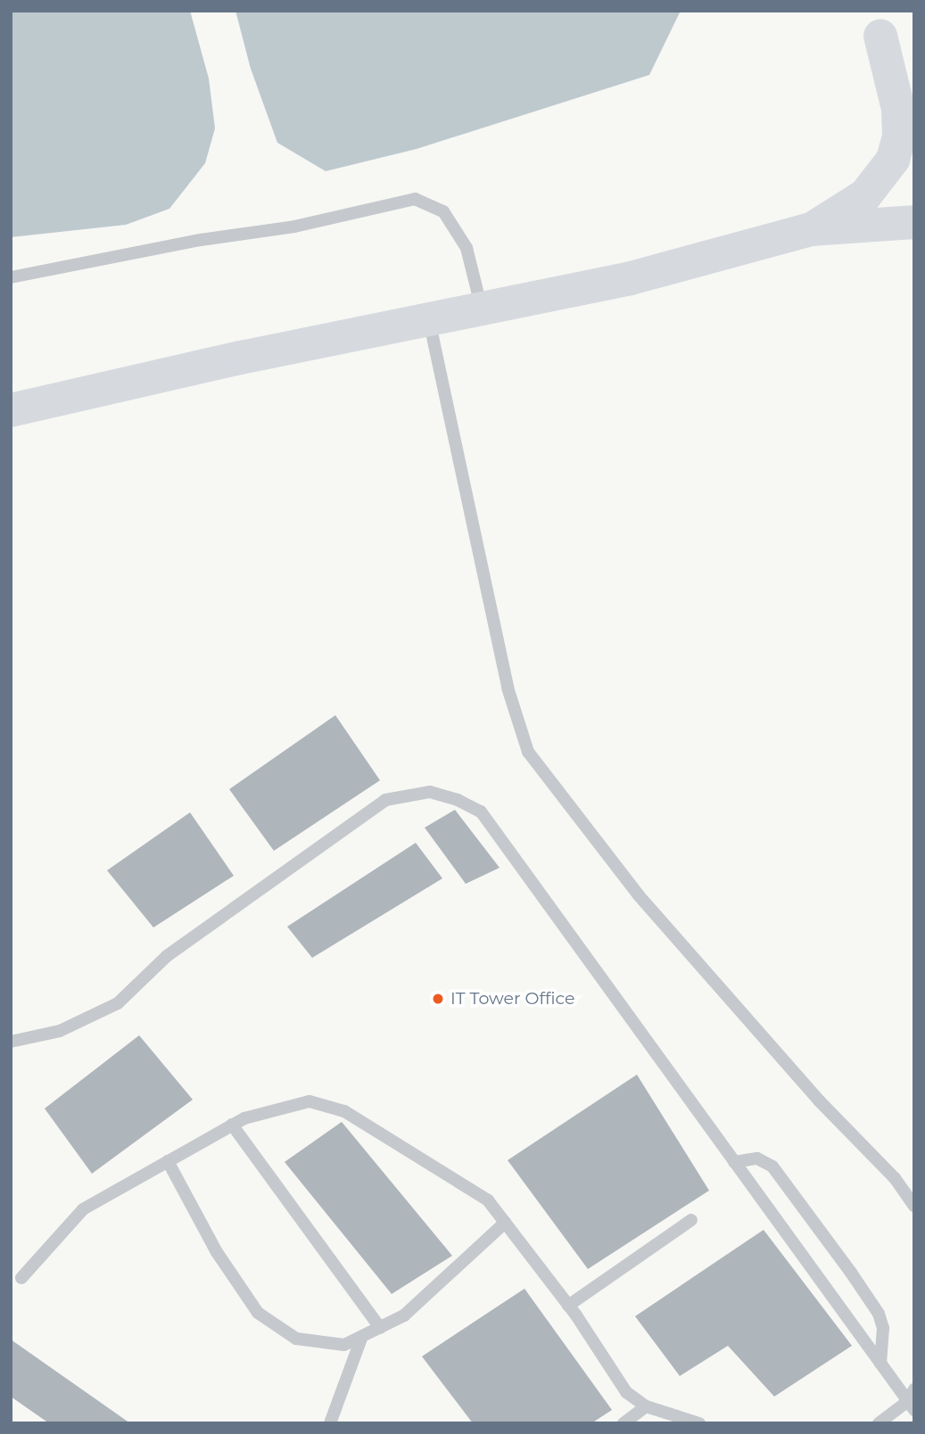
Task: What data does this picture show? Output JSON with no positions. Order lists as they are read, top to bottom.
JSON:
{
  "places": ["IT Tower Office"]
}
